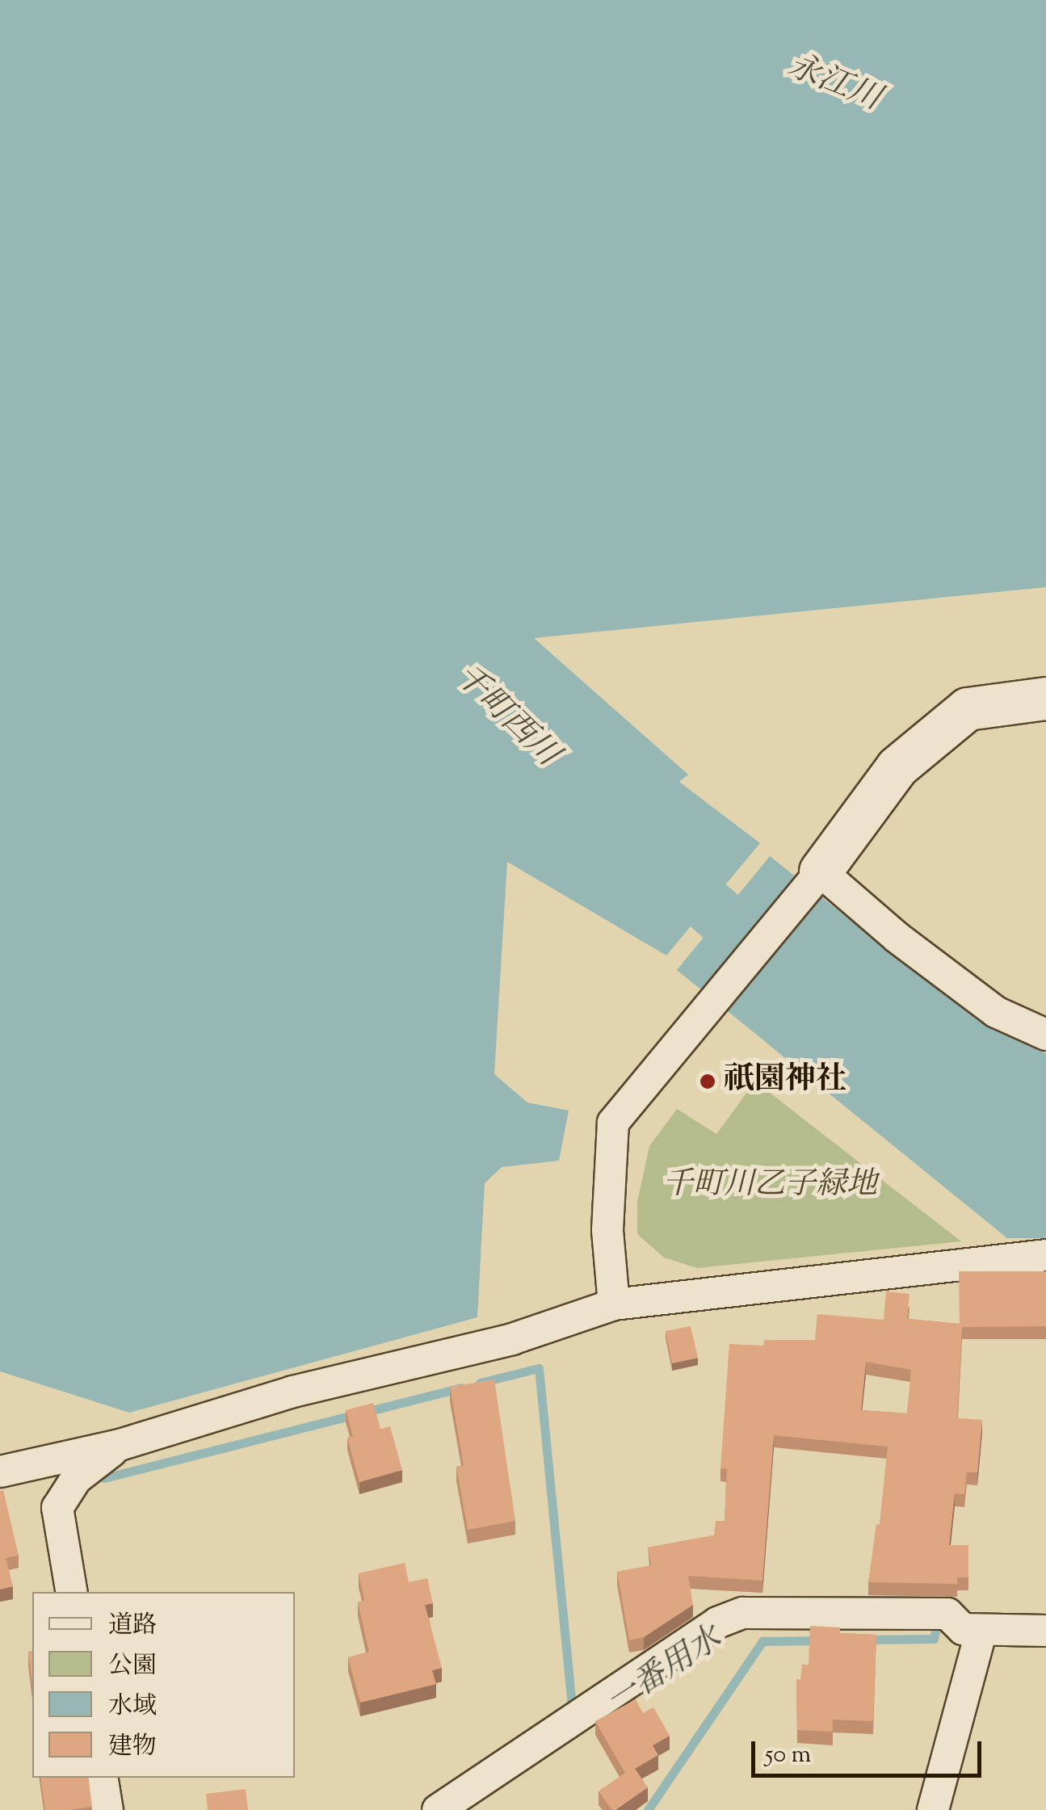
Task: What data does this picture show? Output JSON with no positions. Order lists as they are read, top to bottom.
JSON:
{
  "water": ["永江川", "千町西川", "一番用水"],
  "parks": ["千町川乙子緑地"],
  "places": ["祇園神社"],
  "legend": [
    "道路",
    "公園",
    "水域",
    "建物"
  ],
  "scale_bar": "50 m"
}
